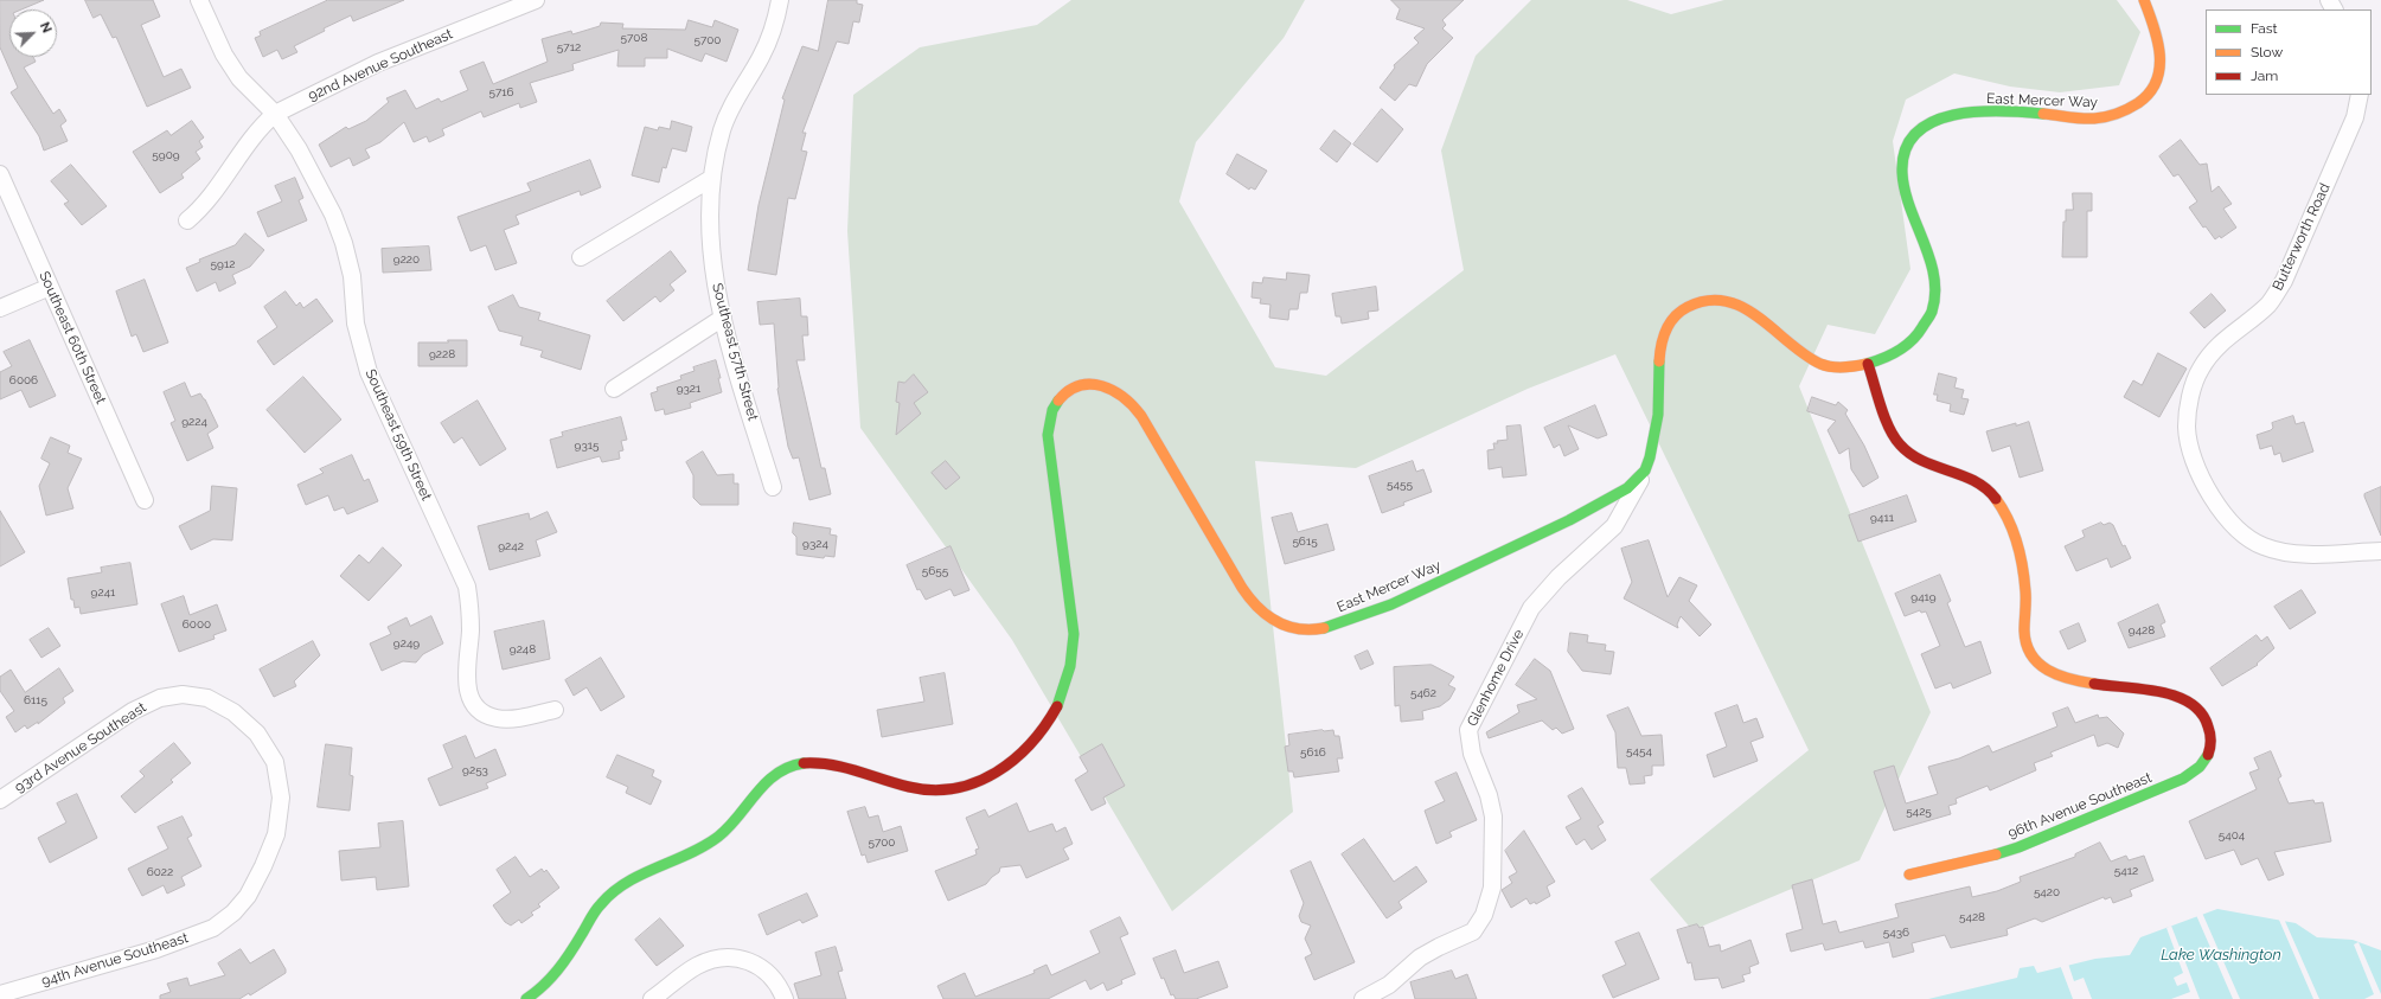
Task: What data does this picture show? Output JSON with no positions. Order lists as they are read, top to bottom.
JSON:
{
  "streets": {
    "street": [
      "92nd Avenue Southeast",
      "East Mercer Way",
      "Butterworth Road",
      "Southeast 60th Street",
      "Southeast 57th Street",
      "Southeast 59th Street",
      "Glenhome Drive",
      "93rd Avenue Southeast",
      "96th Avenue Southeast",
      "94th Avenue Southeast"
    ]
  },
  "crossings": [
    ["92nd Avenue Southeast", "Southeast 59th Street"],
    ["East Mercer Way", "Glenhome Drive"],
    ["East Mercer Way", "96th Avenue Southeast"],
    ["93rd Avenue Southeast", "94th Avenue Southeast"]
  ],
  "water": ["Lake Washington"],
  "house_numbers": [
    "5708",
    "5700",
    "5712",
    "5716",
    "5909",
    "9220",
    "5912",
    "9228",
    "6006",
    "9321",
    "9224",
    "9315",
    "5455",
    "9411",
    "5615",
    "9324",
    "9242",
    "5655",
    "9241",
    "9419",
    "6000",
    "9428",
    "9249",
    "9248",
    "5462",
    "6115",
    "5454",
    "5616",
    "9253",
    "5425",
    "5404",
    "5700",
    "5412",
    "6022",
    "5420",
    "5428",
    "5436"
  ],
  "legend": ["Fast", "Slow", "Jam"],
  "north": "top right"
}
